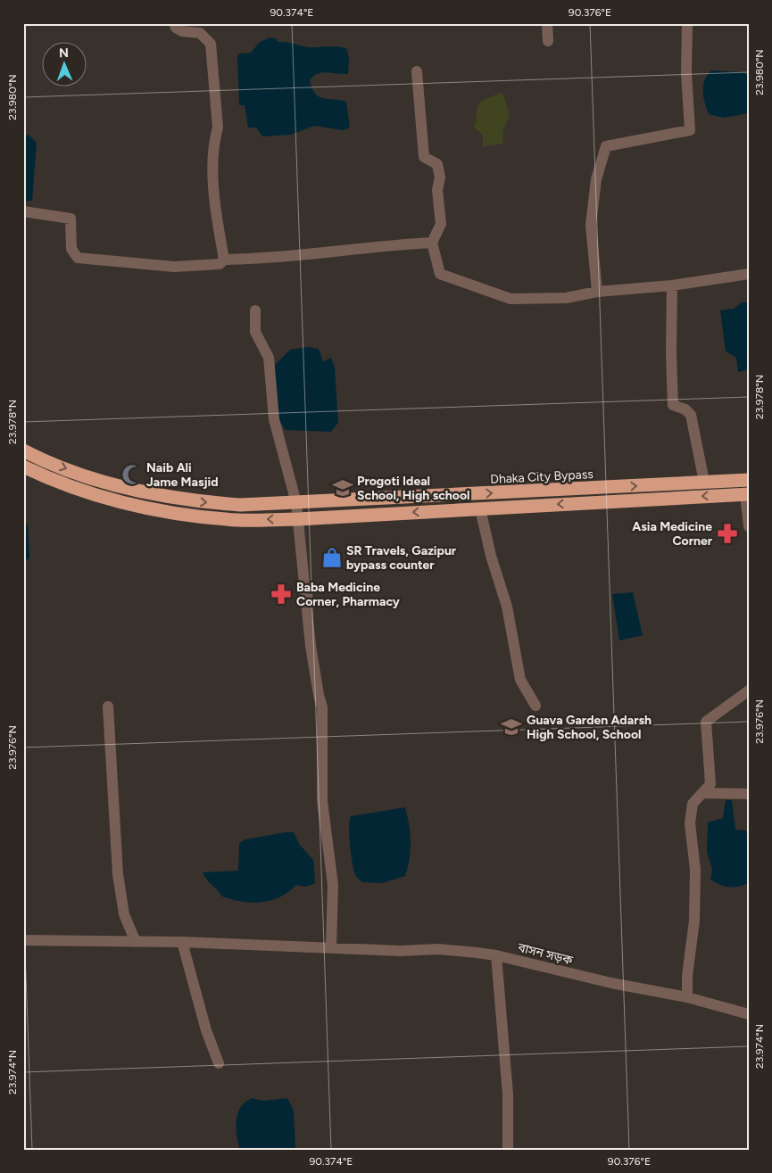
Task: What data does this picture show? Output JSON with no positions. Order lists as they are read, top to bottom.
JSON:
{
  "streets": {
    "highway": ["Dhaka City Bypass"],
    "street": ["বাসন সড়ক"]
  },
  "places": {
    "mosque": ["Naib Ali Jame Masjid"],
    "school or university": ["Progoti Ideal School, High school", "Guava Garden Adarsh High School, School"],
    "pharmacy": ["Asia Medicine Corner", "Baba Medicine Corner, Pharmacy"],
    "shop": ["SR Travels, Gazipur bypass counter"]
  },
  "north": "top",
  "coordinates": [
    "90.374°E",
    "90.376°E",
    "23.980°N",
    "23.978°N",
    "23.976°N",
    "23.974°N"
  ]
}
